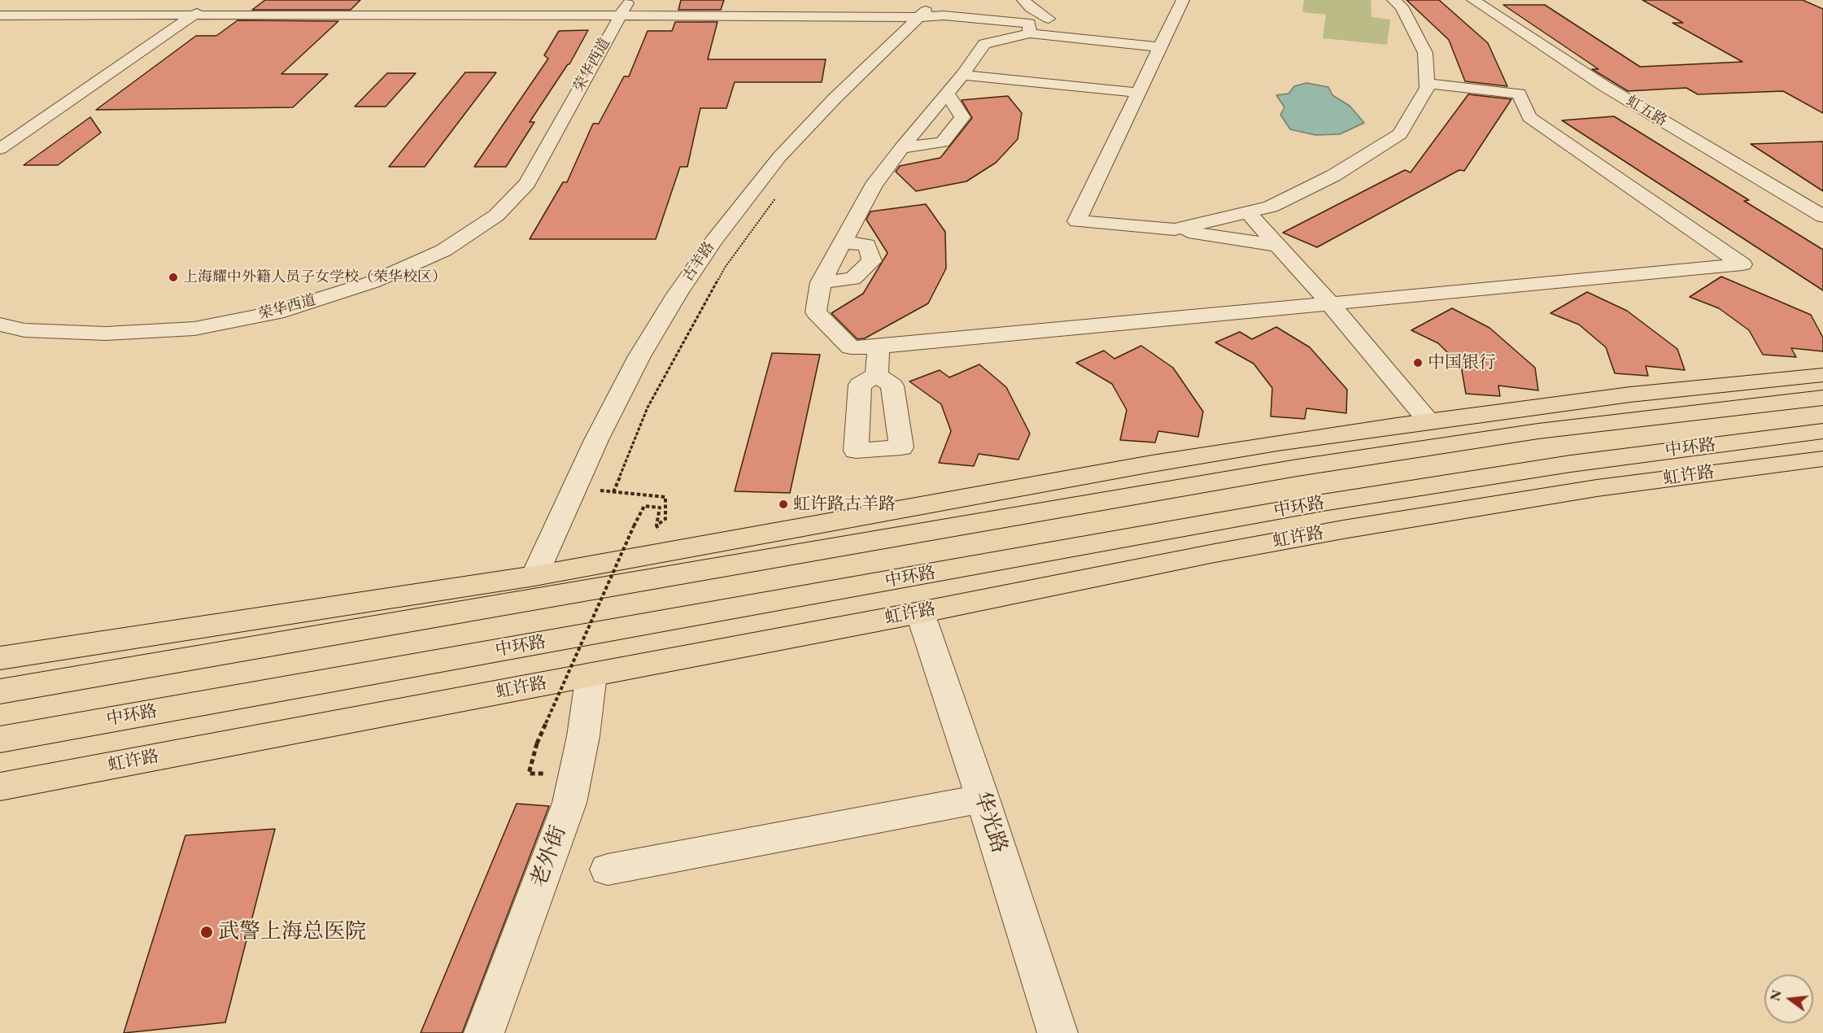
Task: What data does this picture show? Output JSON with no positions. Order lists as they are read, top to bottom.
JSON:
{
  "streets": {
    "main road": ["中环路", "虹许路"],
    "street": [
      "荣华西道",
      "虹五路",
      "古羊路",
      "华光路",
      "老外街"
    ]
  },
  "crossings": [
    ["虹许路", "华光路"],
    ["虹许路", "老外街"]
  ],
  "places": [
    "上海耀中外籍人员子女学校（荣华校区）",
    "中国银行",
    "虹许路古羊路",
    "武警上海总医院"
  ],
  "north": "left"
}
